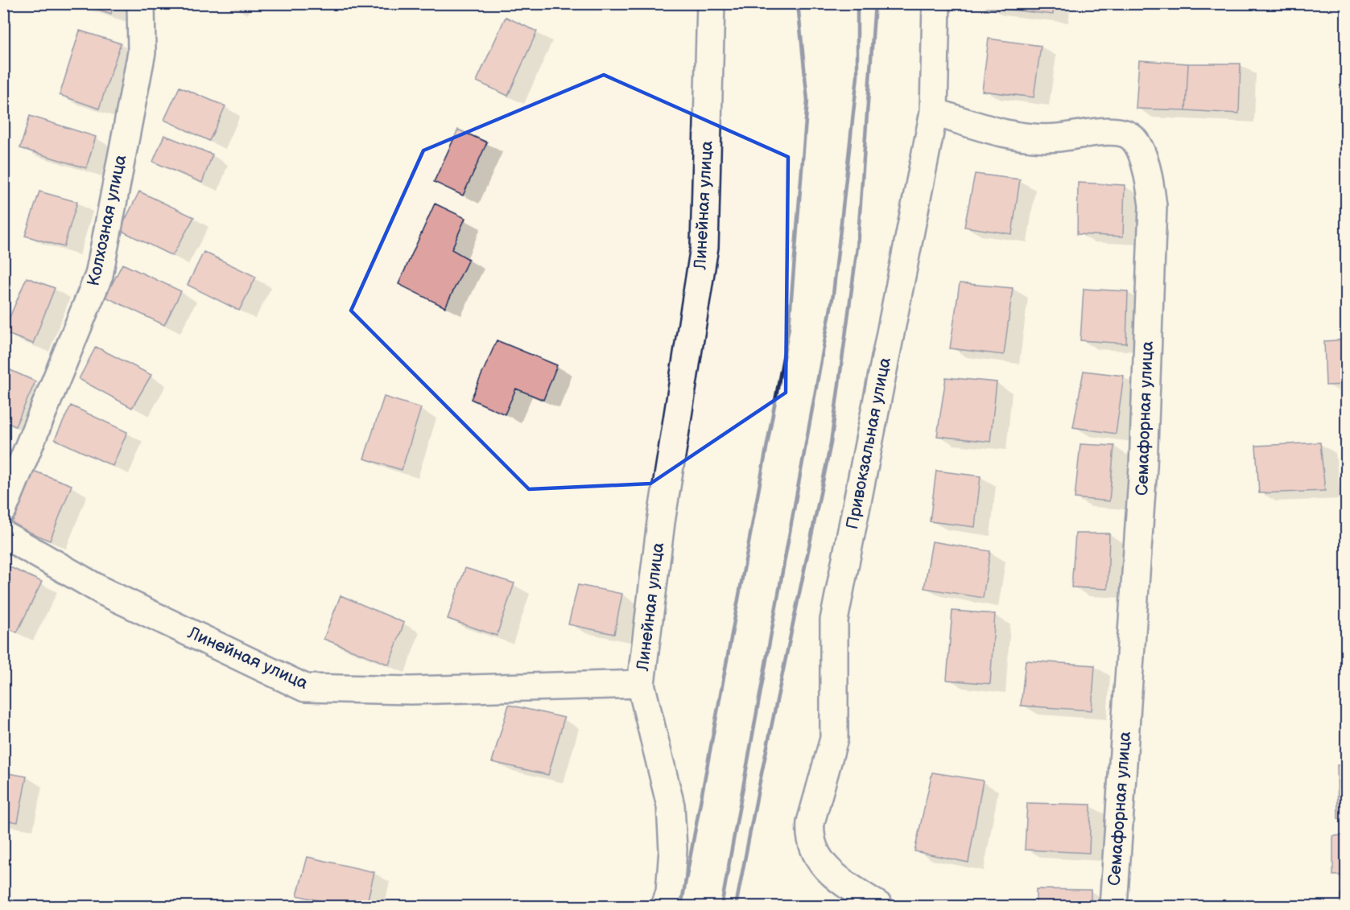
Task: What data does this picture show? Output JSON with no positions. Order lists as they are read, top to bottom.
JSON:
{
  "streets": {
    "street": [
      "Линейная улица",
      "Колхозная улица",
      "Семафорная улица",
      "Привокзальная улица"
    ]
  },
  "crossings": [
    ["Семафорная улица", "Привокзальная улица"]
  ]
}
